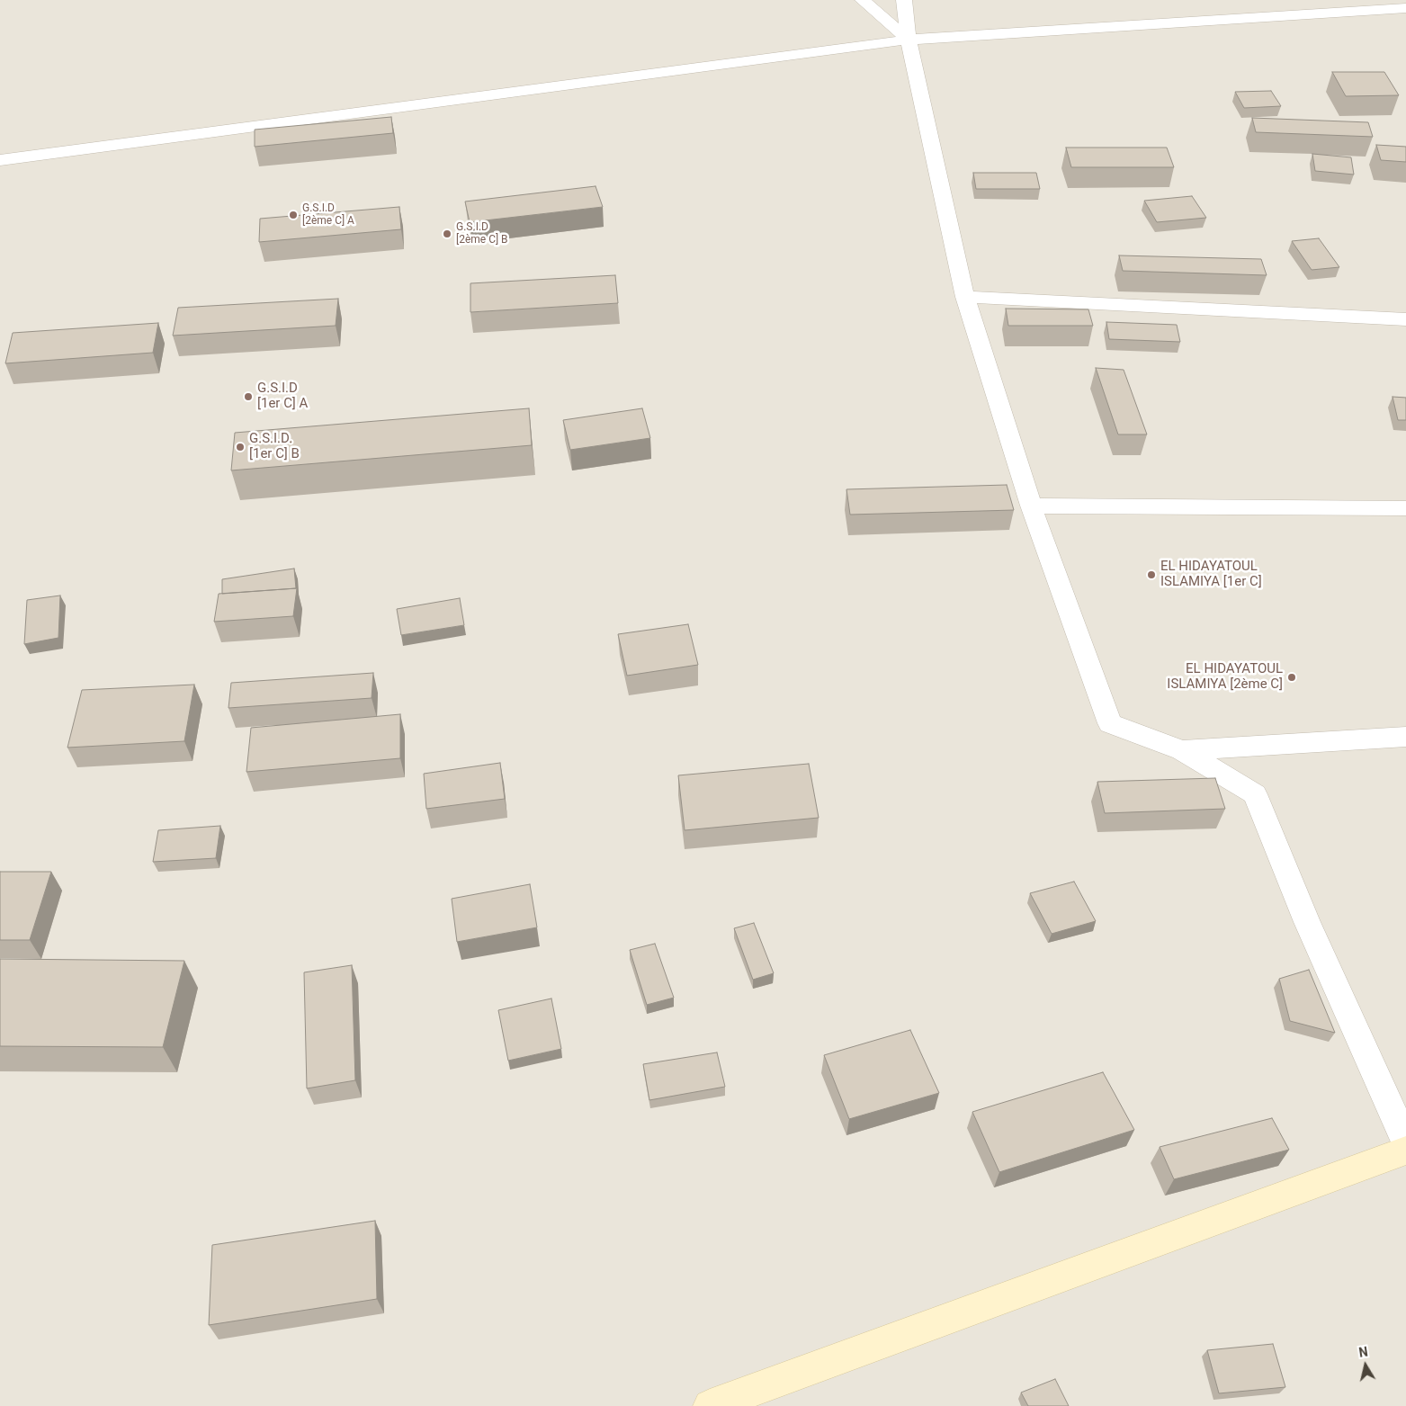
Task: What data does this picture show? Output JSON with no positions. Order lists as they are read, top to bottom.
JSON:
{
  "places": [
    "G.S.I.D [2ème C] A",
    "G.S.I.D [2ème C] B",
    "G.S.I.D [1er C] A",
    "G.S.I.D. [1er C] B",
    "EL HIDAYATOUL ISLAMIYA [1er C]",
    "EL HIDAYATOUL ISLAMIYA [2ème C]"
  ],
  "north": "top"
}
